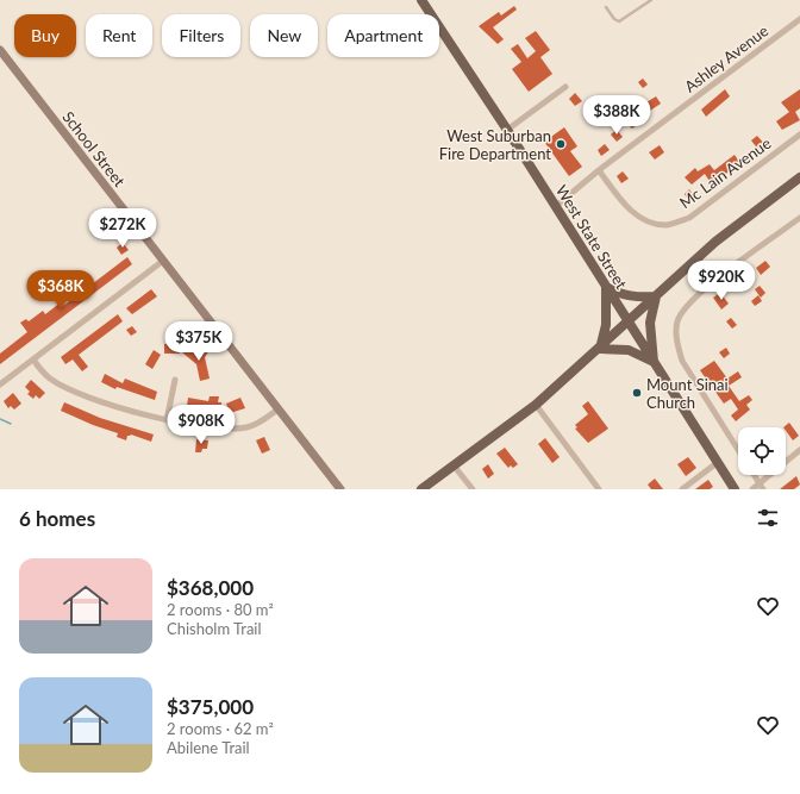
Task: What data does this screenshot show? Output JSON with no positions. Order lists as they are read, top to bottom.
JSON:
{
  "streets": {
    "main road": ["School Street", "West State Street"],
    "street": ["Ashley Avenue", "Mc Lain Avenue"]
  },
  "crossings": [
    ["Ashley Avenue", "Mc Lain Avenue"],
    ["Ashley Avenue", "West State Street"]
  ],
  "places": ["West Suburban Fire Department", "Mount Sinai Church"],
  "page": {
    "chip": [
      "Buy",
      "Rent",
      "Filters",
      "New",
      "Apartment"
    ],
    "price": [
      "$388K",
      "$272K",
      "$920K",
      "$368K",
      "$375K",
      "$908K"
    ],
    "heading": "6 homes",
    "list": [
      {
        "name": "$368,000",
        "note": "2 rooms · 80 m² · Chisholm Trail"
      },
      {
        "name": "$375,000",
        "note": "2 rooms · 62 m² · Abilene Trail"
      }
    ]
  }
}
